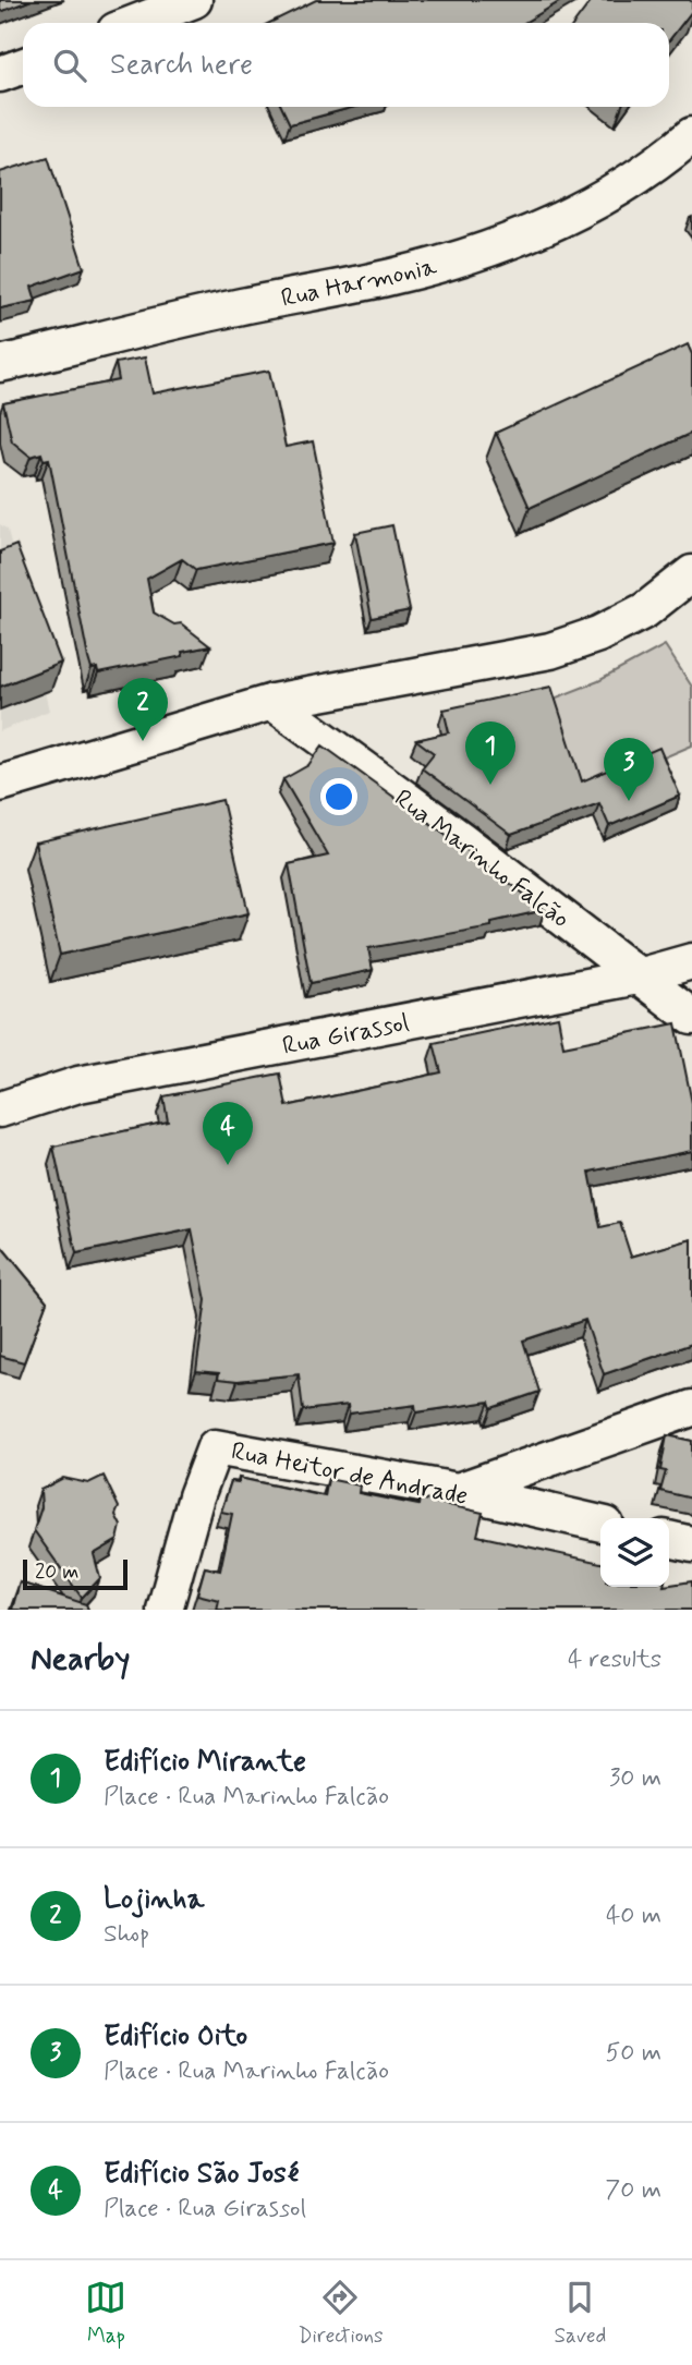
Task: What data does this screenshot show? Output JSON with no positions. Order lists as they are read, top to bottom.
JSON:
{
  "streets": {
    "street": [
      "Rua Harmonia",
      "Rua Marinho Falcão",
      "Rua Girassol",
      "Rua Heitor de Andrade"
    ]
  },
  "crossings": [
    ["Rua Marinho Falcão", "Rua Girassol"]
  ],
  "scale_bar": "20 m",
  "page": {
    "search": "Search here",
    "pins": [
      "2",
      "1",
      "3",
      "4"
    ],
    "scale": "20 m",
    "heading": ["Nearby", "4 results"],
    "list": [
      {
        "mark": "1",
        "name": "Edifício Mirante",
        "note": "Place · Rua Marinho Falcão",
        "value": "30 m"
      },
      {
        "mark": "2",
        "name": "Lojinha",
        "note": "Shop",
        "value": "40 m"
      },
      {
        "mark": "3",
        "name": "Edifício Oito",
        "note": "Place · Rua Marinho Falcão",
        "value": "50 m"
      },
      {
        "mark": "4",
        "name": "Edifício São José",
        "note": "Place · Rua Girassol",
        "value": "70 m"
      }
    ],
    "nav": ["Map", "Directions", "Saved"]
  }
}
